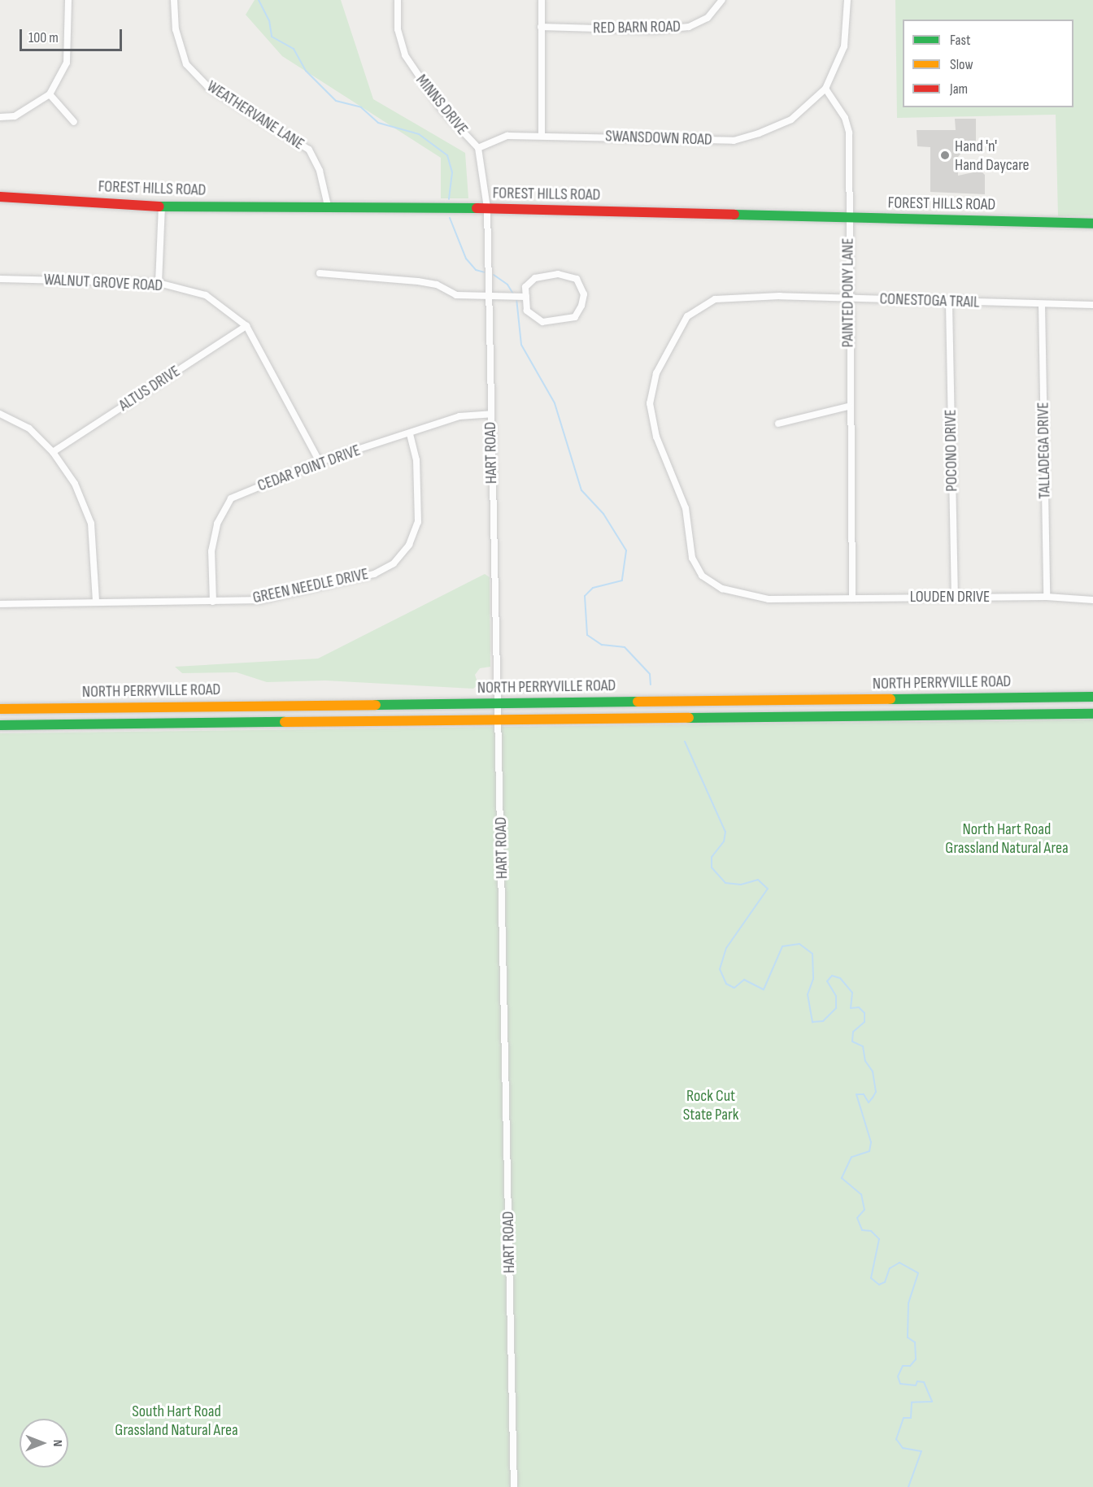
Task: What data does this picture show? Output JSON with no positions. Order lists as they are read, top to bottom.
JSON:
{
  "streets": {
    "main road": ["FOREST HILLS ROAD", "NORTH PERRYVILLE ROAD"],
    "street": [
      "RED BARN ROAD",
      "MINNS DRIVE",
      "WEATHERVANE LANE",
      "SWANSDOWN ROAD",
      "WALNUT GROVE ROAD",
      "PAINTED PONY LANE",
      "CONESTOGA TRAIL",
      "ALTUS DRIVE",
      "POCONO DRIVE",
      "TALLADEGA DRIVE",
      "HART ROAD",
      "CEDAR POINT DRIVE",
      "GREEN NEEDLE DRIVE",
      "LOUDEN DRIVE"
    ]
  },
  "crossings": [
    ["MINNS DRIVE", "SWANSDOWN ROAD"],
    ["MINNS DRIVE", "FOREST HILLS ROAD"],
    ["MINNS DRIVE", "HART ROAD"],
    ["WEATHERVANE LANE", "FOREST HILLS ROAD"],
    ["SWANSDOWN ROAD", "PAINTED PONY LANE"],
    ["FOREST HILLS ROAD", "PAINTED PONY LANE"],
    ["FOREST HILLS ROAD", "HART ROAD"],
    ["WALNUT GROVE ROAD", "ALTUS DRIVE"],
    ["WALNUT GROVE ROAD", "CEDAR POINT DRIVE"],
    ["PAINTED PONY LANE", "CONESTOGA TRAIL"],
    ["PAINTED PONY LANE", "LOUDEN DRIVE"],
    ["CONESTOGA TRAIL", "POCONO DRIVE"],
    ["CONESTOGA TRAIL", "TALLADEGA DRIVE"],
    ["CONESTOGA TRAIL", "LOUDEN DRIVE"],
    ["POCONO DRIVE", "LOUDEN DRIVE"],
    ["TALLADEGA DRIVE", "LOUDEN DRIVE"],
    ["HART ROAD", "CEDAR POINT DRIVE"],
    ["HART ROAD", "NORTH PERRYVILLE ROAD"],
    ["CEDAR POINT DRIVE", "GREEN NEEDLE DRIVE"]
  ],
  "parks": ["North Hart Road Grassland Natural Area", "Rock Cut State Park", "South Hart Road Grassland Natural Area"],
  "places": ["Hand 'n' Hand Daycare"],
  "legend": ["Fast", "Slow", "Jam"],
  "scale_bar": "100 m",
  "north": "right"
}
